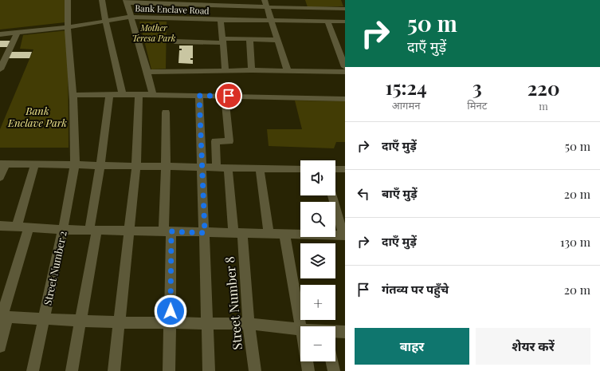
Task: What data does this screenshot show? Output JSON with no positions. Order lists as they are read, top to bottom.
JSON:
{
  "streets": {
    "street": ["Bank Enclave Road", "Street Number 2", "Street Number 8"]
  },
  "crossings": [
    ["Bank Enclave Road", "Street Number 2"]
  ],
  "parks": ["Mother Teresa Park", "Bank Enclave Park"],
  "page": {
    "turn": ["50 m", "दाएँ मुड़ें"],
    "eta": [
      "15:24",
      "आगमन",
      "3",
      "मिनट",
      "220",
      "m"
    ],
    "list": [
      {
        "name": "दाएँ मुड़ें",
        "value": "50 m"
      },
      {
        "name": "बाएँ मुड़ें",
        "value": "20 m"
      },
      {
        "name": "दाएँ मुड़ें",
        "value": "130 m"
      },
      {
        "name": "गंतव्य पर पहुँचे",
        "value": "20 m"
      }
    ],
    "map_buttons": ["+", "−"],
    "buttons": ["बाहर", "शेयर करें"]
  }
}
